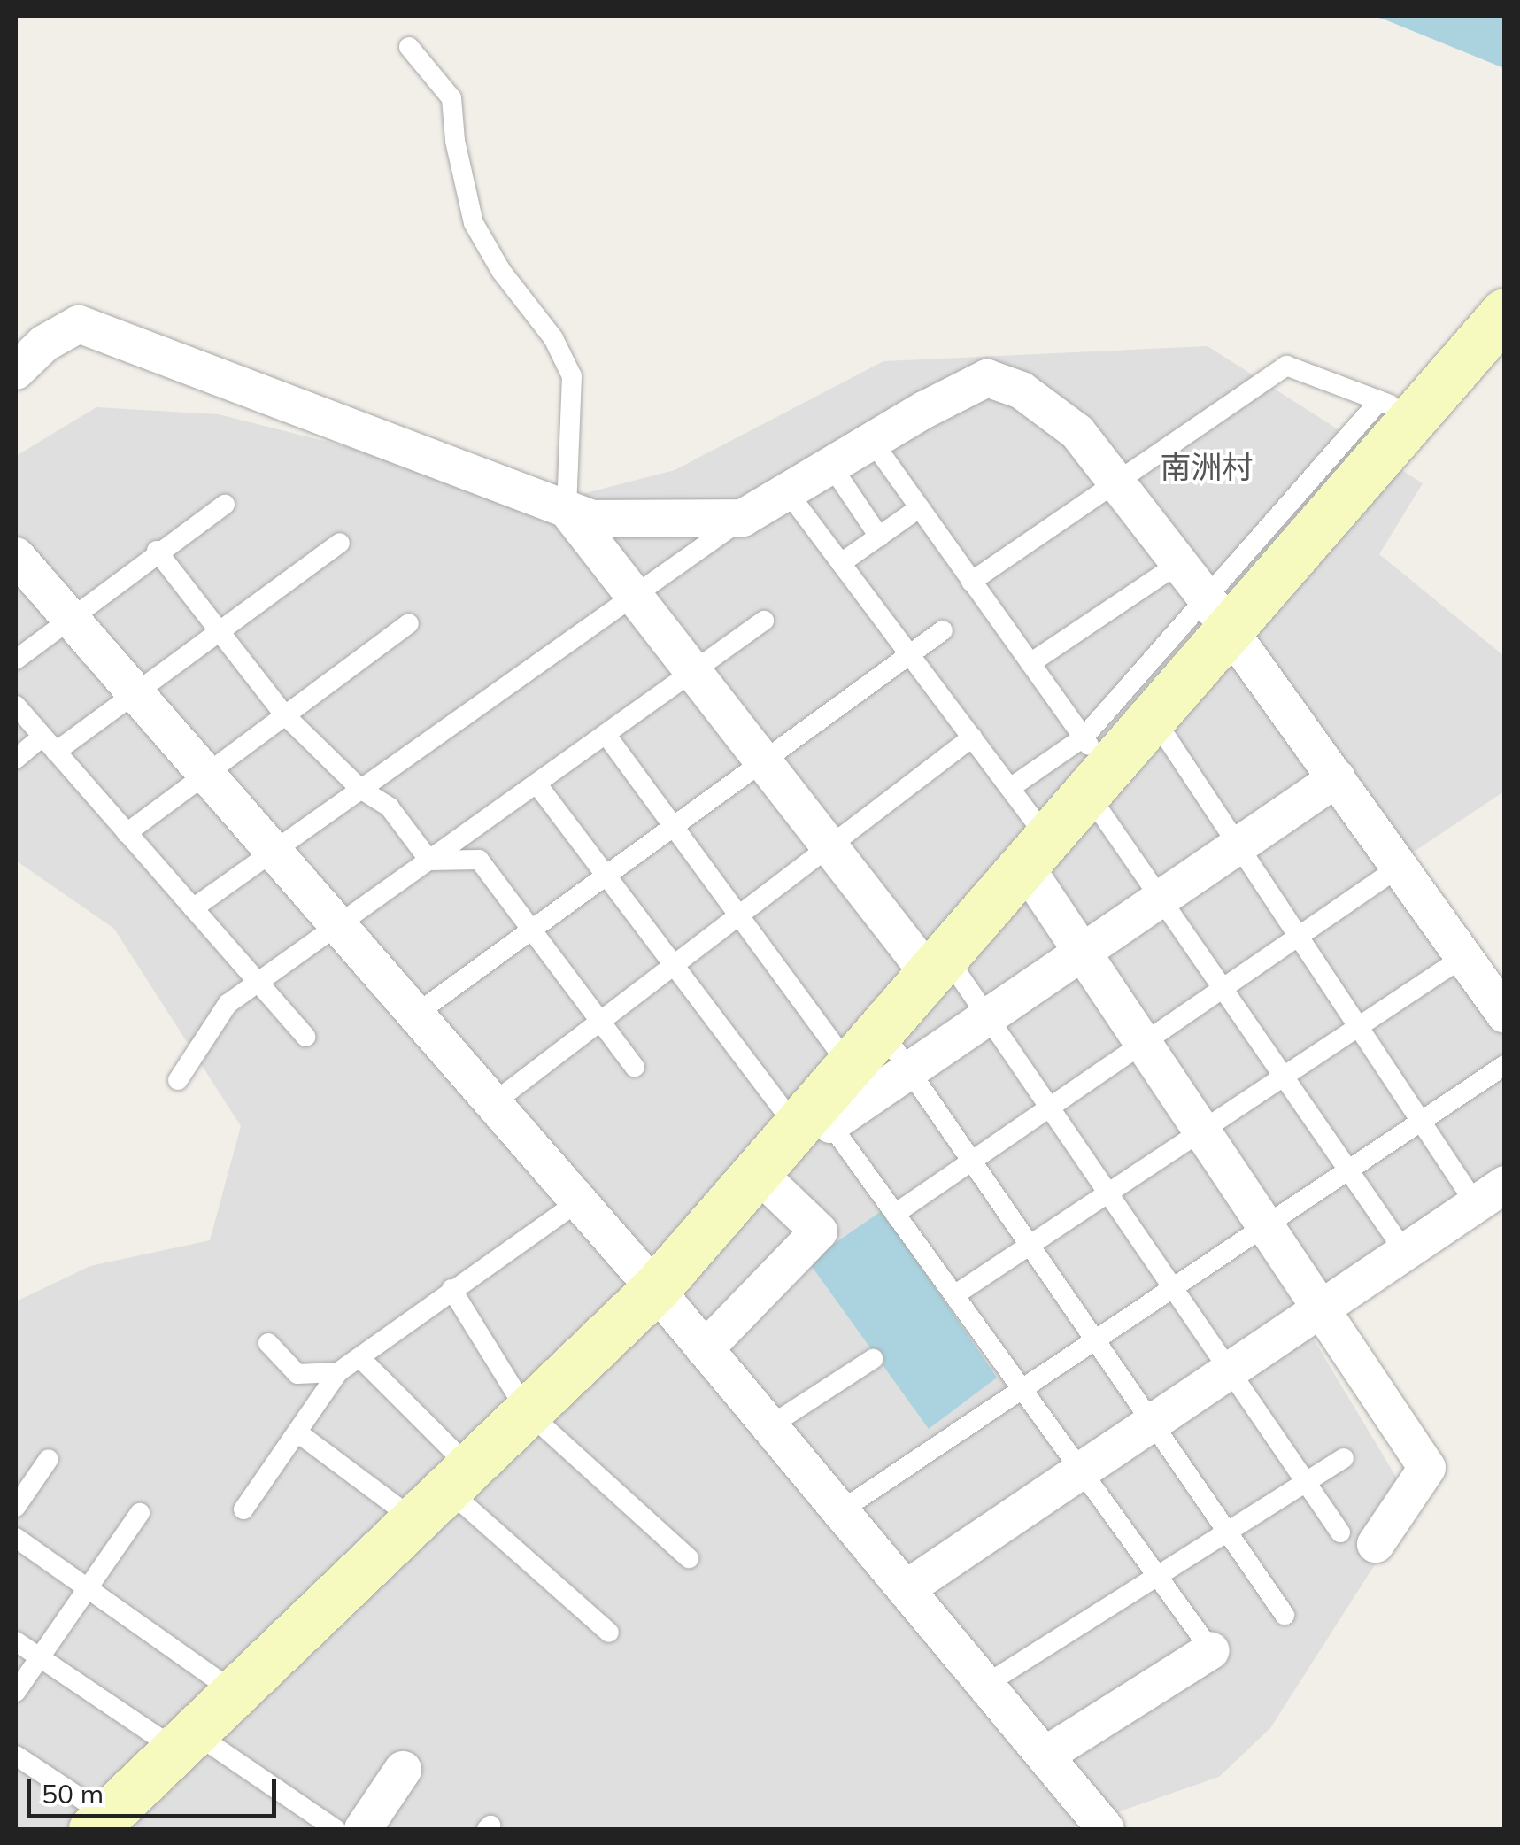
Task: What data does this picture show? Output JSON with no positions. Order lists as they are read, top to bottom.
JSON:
{
  "districts": ["南洲村"],
  "scale_bar": "50 m"
}
